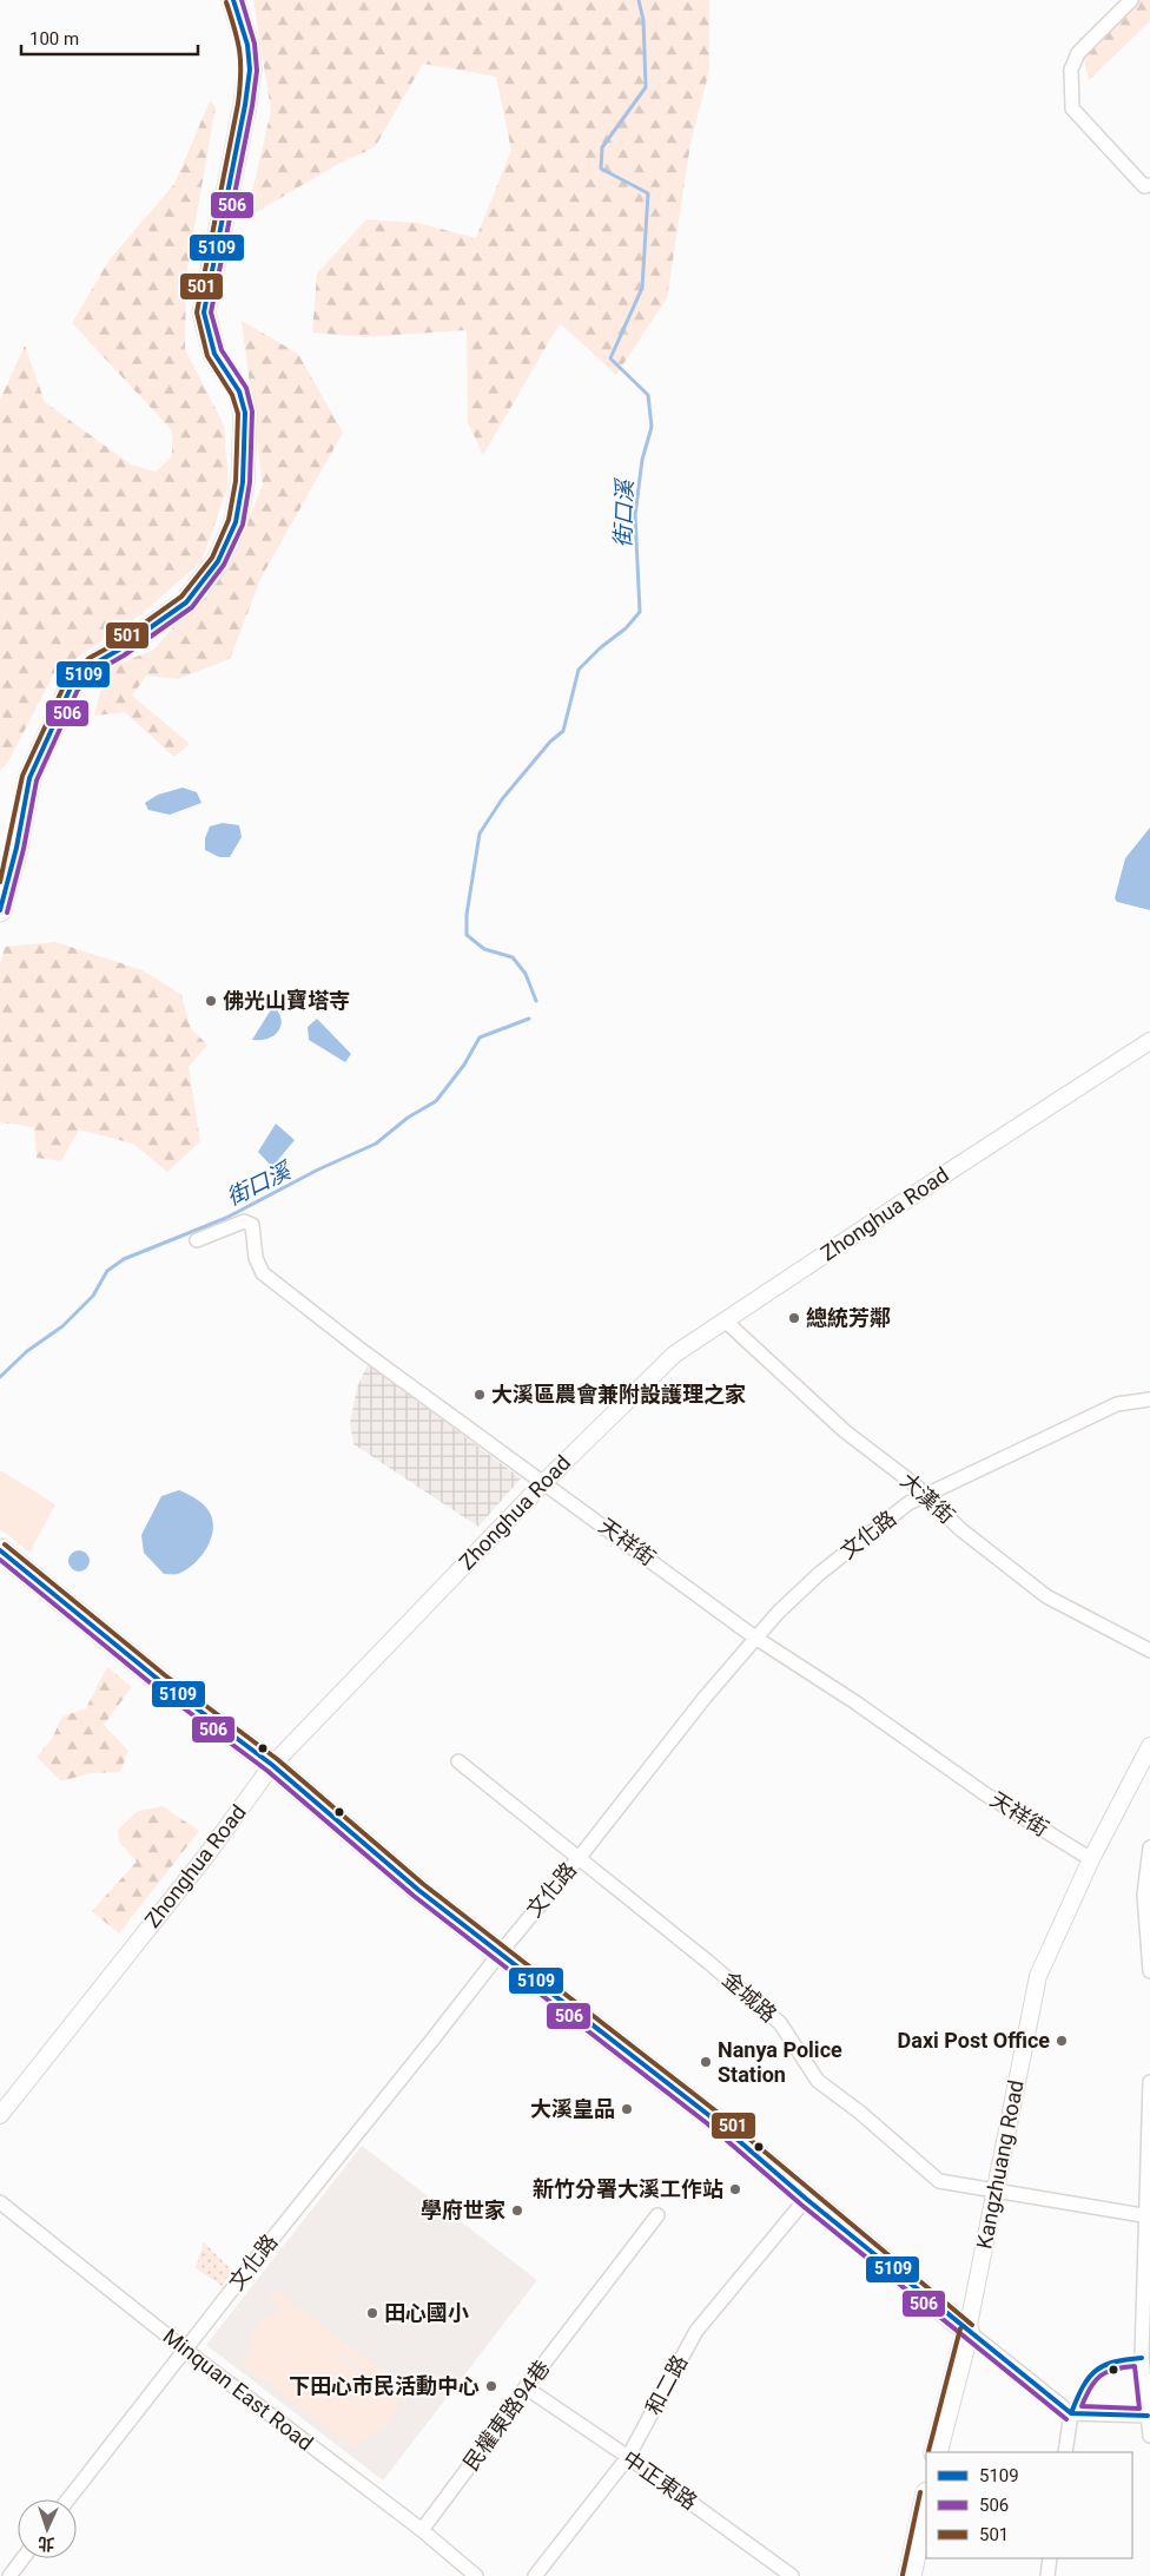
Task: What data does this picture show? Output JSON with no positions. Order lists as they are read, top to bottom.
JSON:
{
  "streets": {
    "street": [
      "Zhonghua Road",
      "大漢街",
      "文化路",
      "天祥街",
      "金城路",
      "Kangzhuang Road",
      "和二路",
      "Minquan East Road",
      "民權東路94巷",
      "中正東路"
    ]
  },
  "crossings": [
    ["Zhonghua Road", "大漢街"],
    ["Zhonghua Road", "天祥街"],
    ["大漢街", "文化路"],
    ["文化路", "天祥街"],
    ["文化路", "金城路"],
    ["文化路", "Minquan East Road"],
    ["天祥街", "Kangzhuang Road"],
    ["金城路", "Kangzhuang Road"],
    ["和二路", "中正東路"],
    ["Minquan East Road", "民權東路94巷"],
    ["民權東路94巷", "中正東路"]
  ],
  "water": ["街口溪"],
  "places": [
    "佛光山寶塔寺",
    "總統芳鄰",
    "大溪區農會兼附設護理之家",
    "Daxi Post Office",
    "Nanya Police Station",
    "大溪皇品",
    "新竹分署大溪工作站",
    "學府世家",
    "田心國小",
    "下田心市民活動中心"
  ],
  "lines": ["transit line 5109", "transit line 506", "transit line 501"],
  "legend": ["5109", "506", "501"],
  "scale_bar": "100 m",
  "north": "bottom"
}
